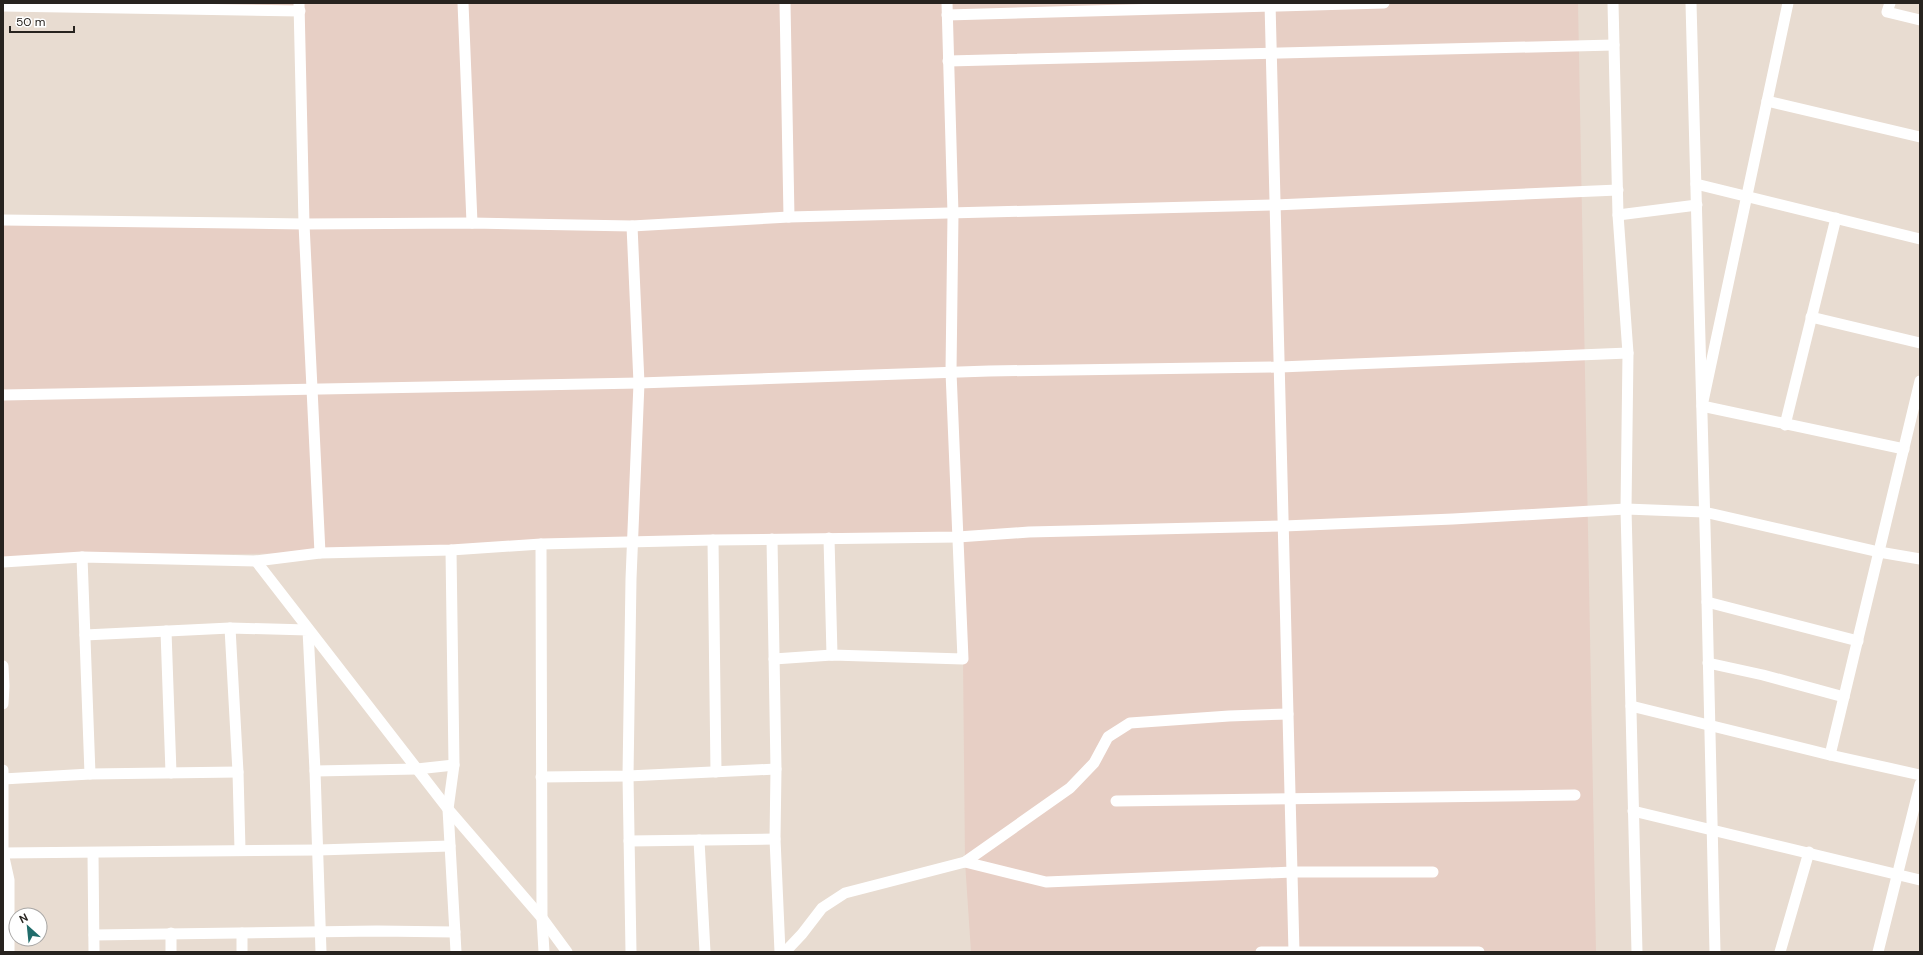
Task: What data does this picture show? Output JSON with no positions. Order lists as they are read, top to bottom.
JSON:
{
  "scale_bar": "50 m",
  "north": "top left"
}
